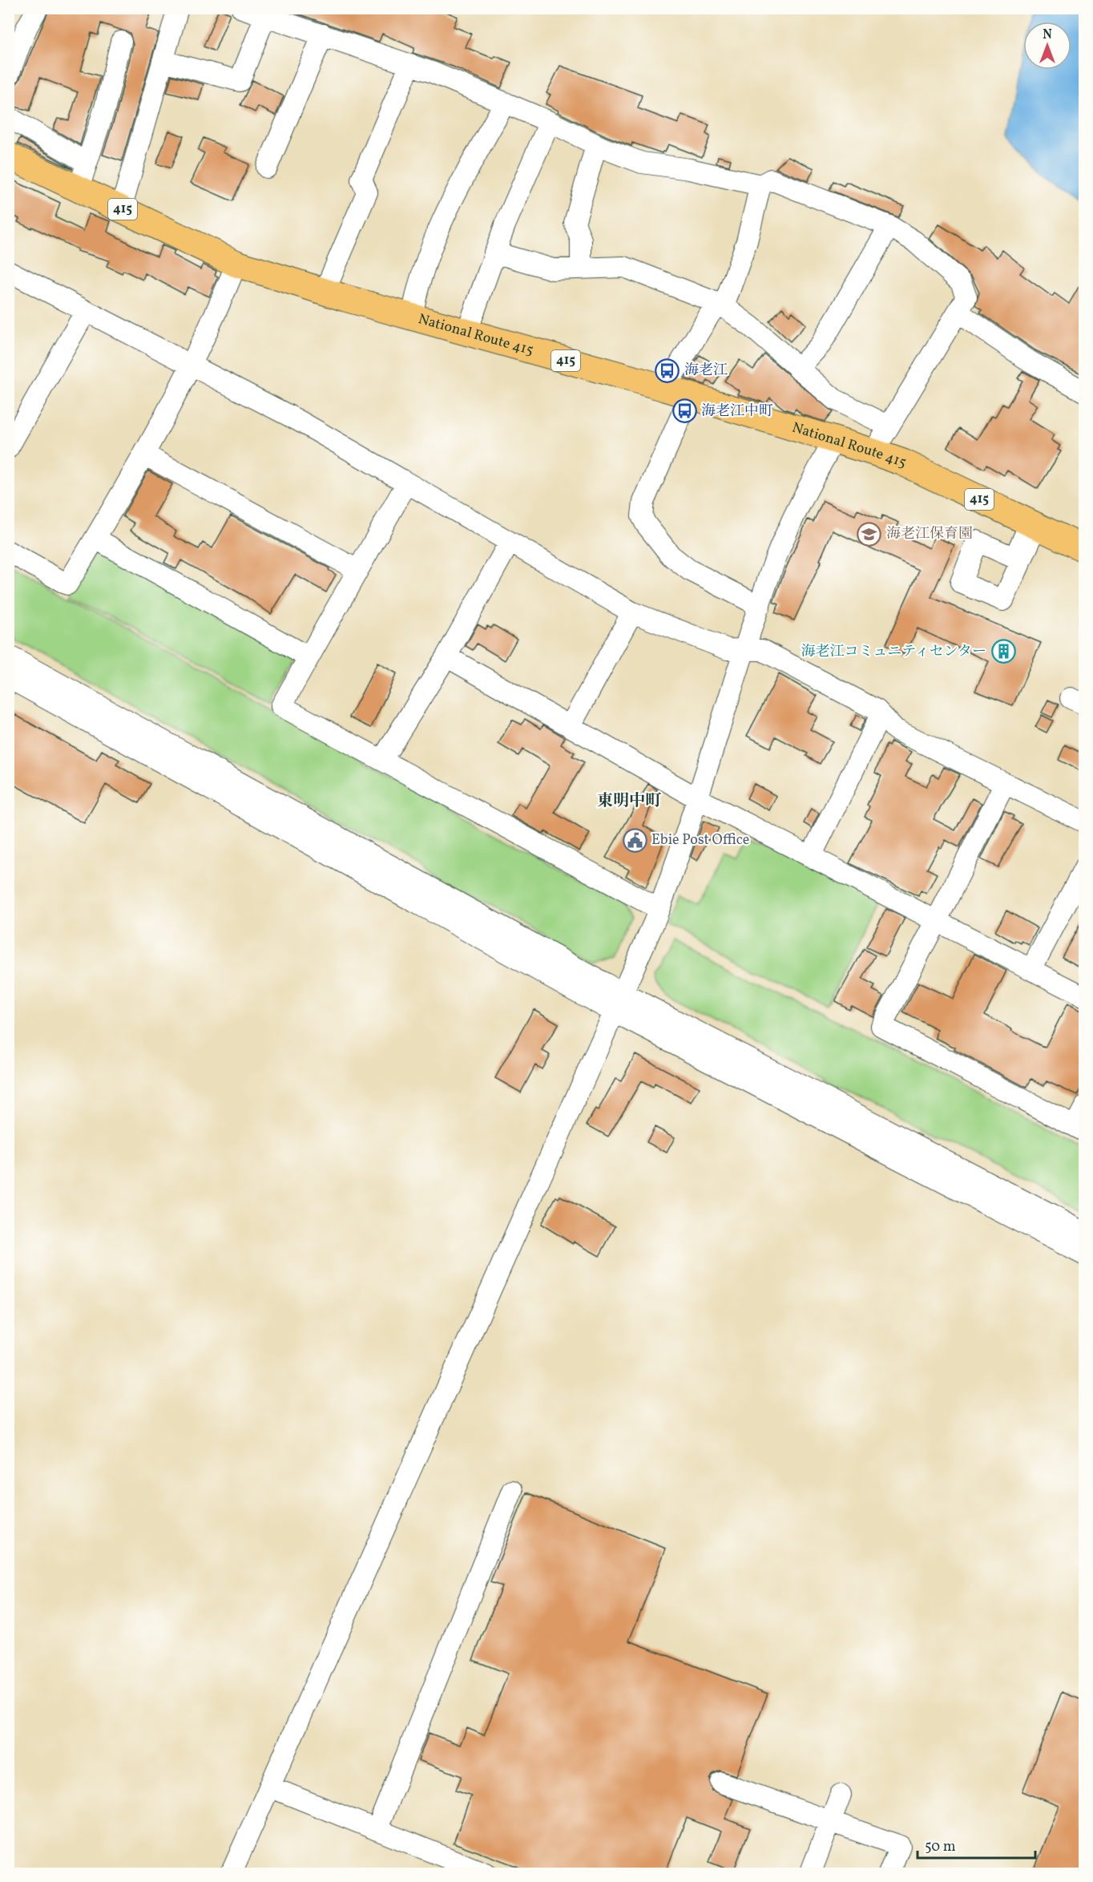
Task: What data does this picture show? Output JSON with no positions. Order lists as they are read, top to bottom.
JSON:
{
  "streets": {
    "highway": ["415", "National Route 415"]
  },
  "districts": ["東明中町"],
  "places": {
    "bus stop": ["海老江", "海老江中町"],
    "school or university": ["海老江保育園"],
    "building": ["海老江コミュニティセンター"],
    "public building": ["Ebie Post Office"]
  },
  "scale_bar": "50 m",
  "north": "top"
}
